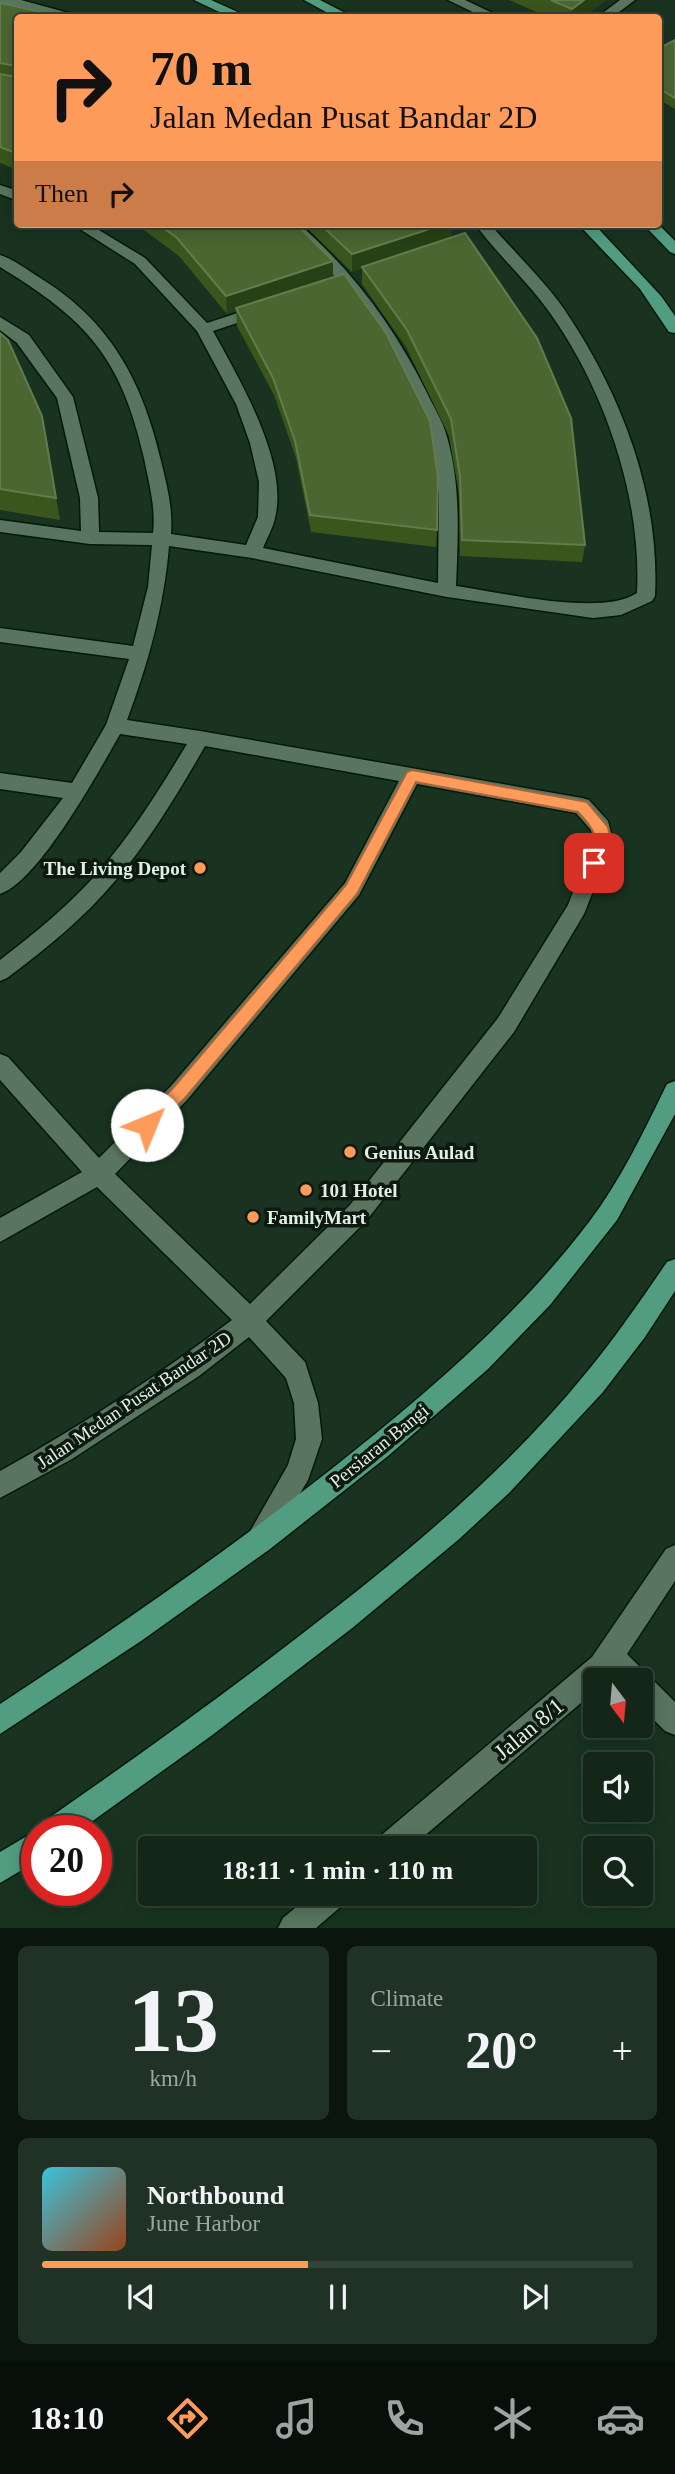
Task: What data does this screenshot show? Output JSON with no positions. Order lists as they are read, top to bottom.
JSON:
{
  "streets": {
    "main road": ["Persiaran Bangi"],
    "street": ["Jalan Medan Pusat Bandar 2D", "Jalan 8/1"]
  },
  "places": [
    "The Living Depot",
    "Genius Aulad",
    "101 Hotel",
    "FamilyMart"
  ],
  "north": "bottom",
  "page": {
    "turn": ["70 m", "Jalan Medan Pusat Bandar 2D"],
    "then": "Then",
    "limit": "20",
    "trip": "18:11 · 1 min · 110 m",
    "tile": [
      ["13", "km/h"],
      "Climate"
    ],
    "heat": ["−", "20°", "+"],
    "song": ["Northbound", "June Harbor"],
    "tabs": "18:10"
  }
}
